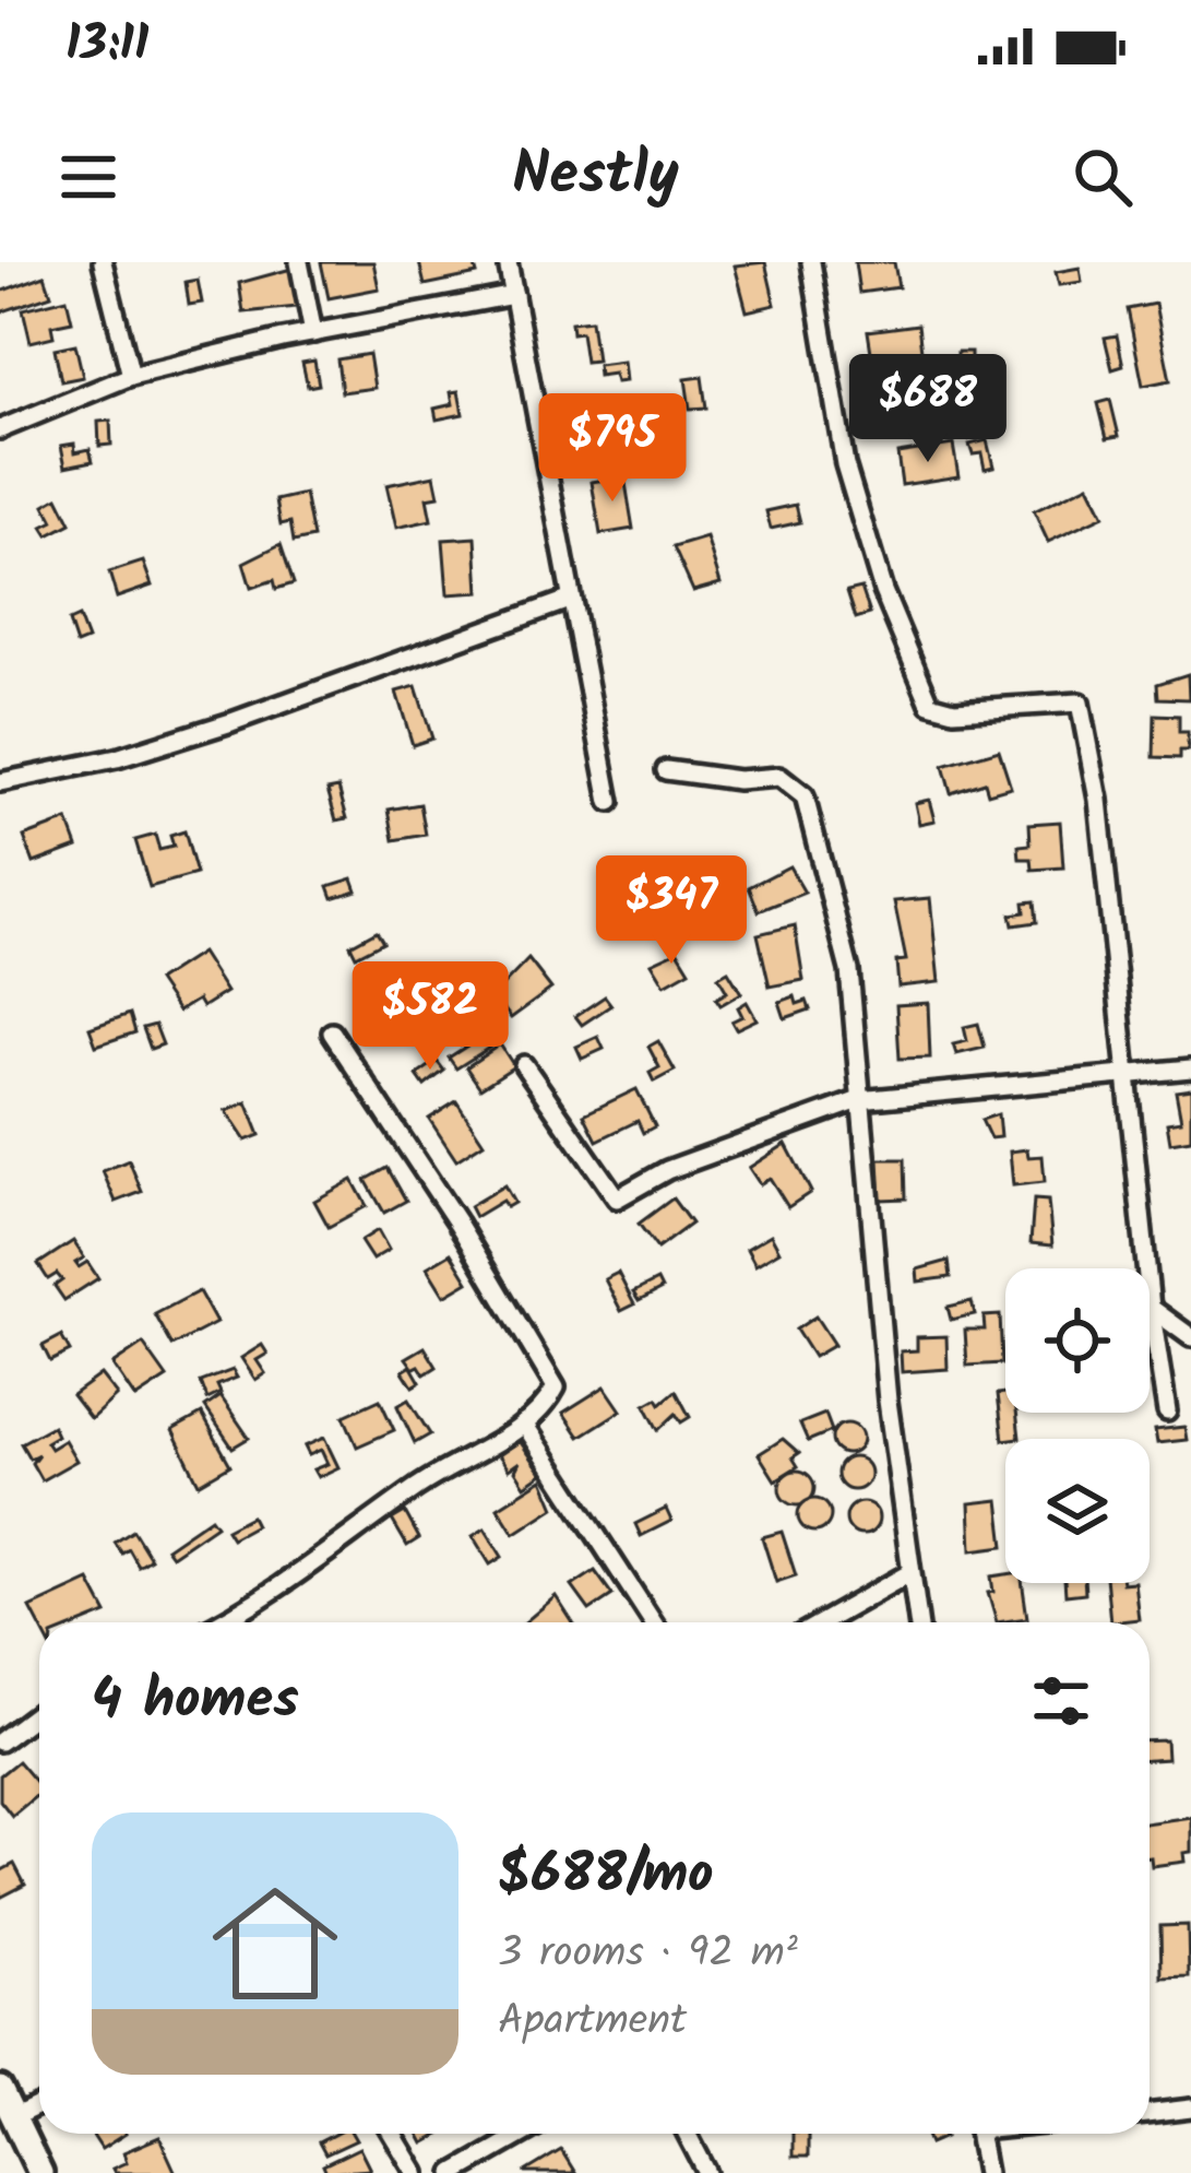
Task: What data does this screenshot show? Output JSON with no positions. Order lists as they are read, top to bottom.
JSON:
{
  "page": {
    "status": "13:11",
    "header": "Nestly",
    "price": [
      "$688",
      "$795",
      "$347",
      "$582"
    ],
    "heading": "4 homes",
    "list": [
      {
        "name": "$688/mo",
        "note": "3 rooms · 92 m² · Apartment"
      }
    ]
  }
}
